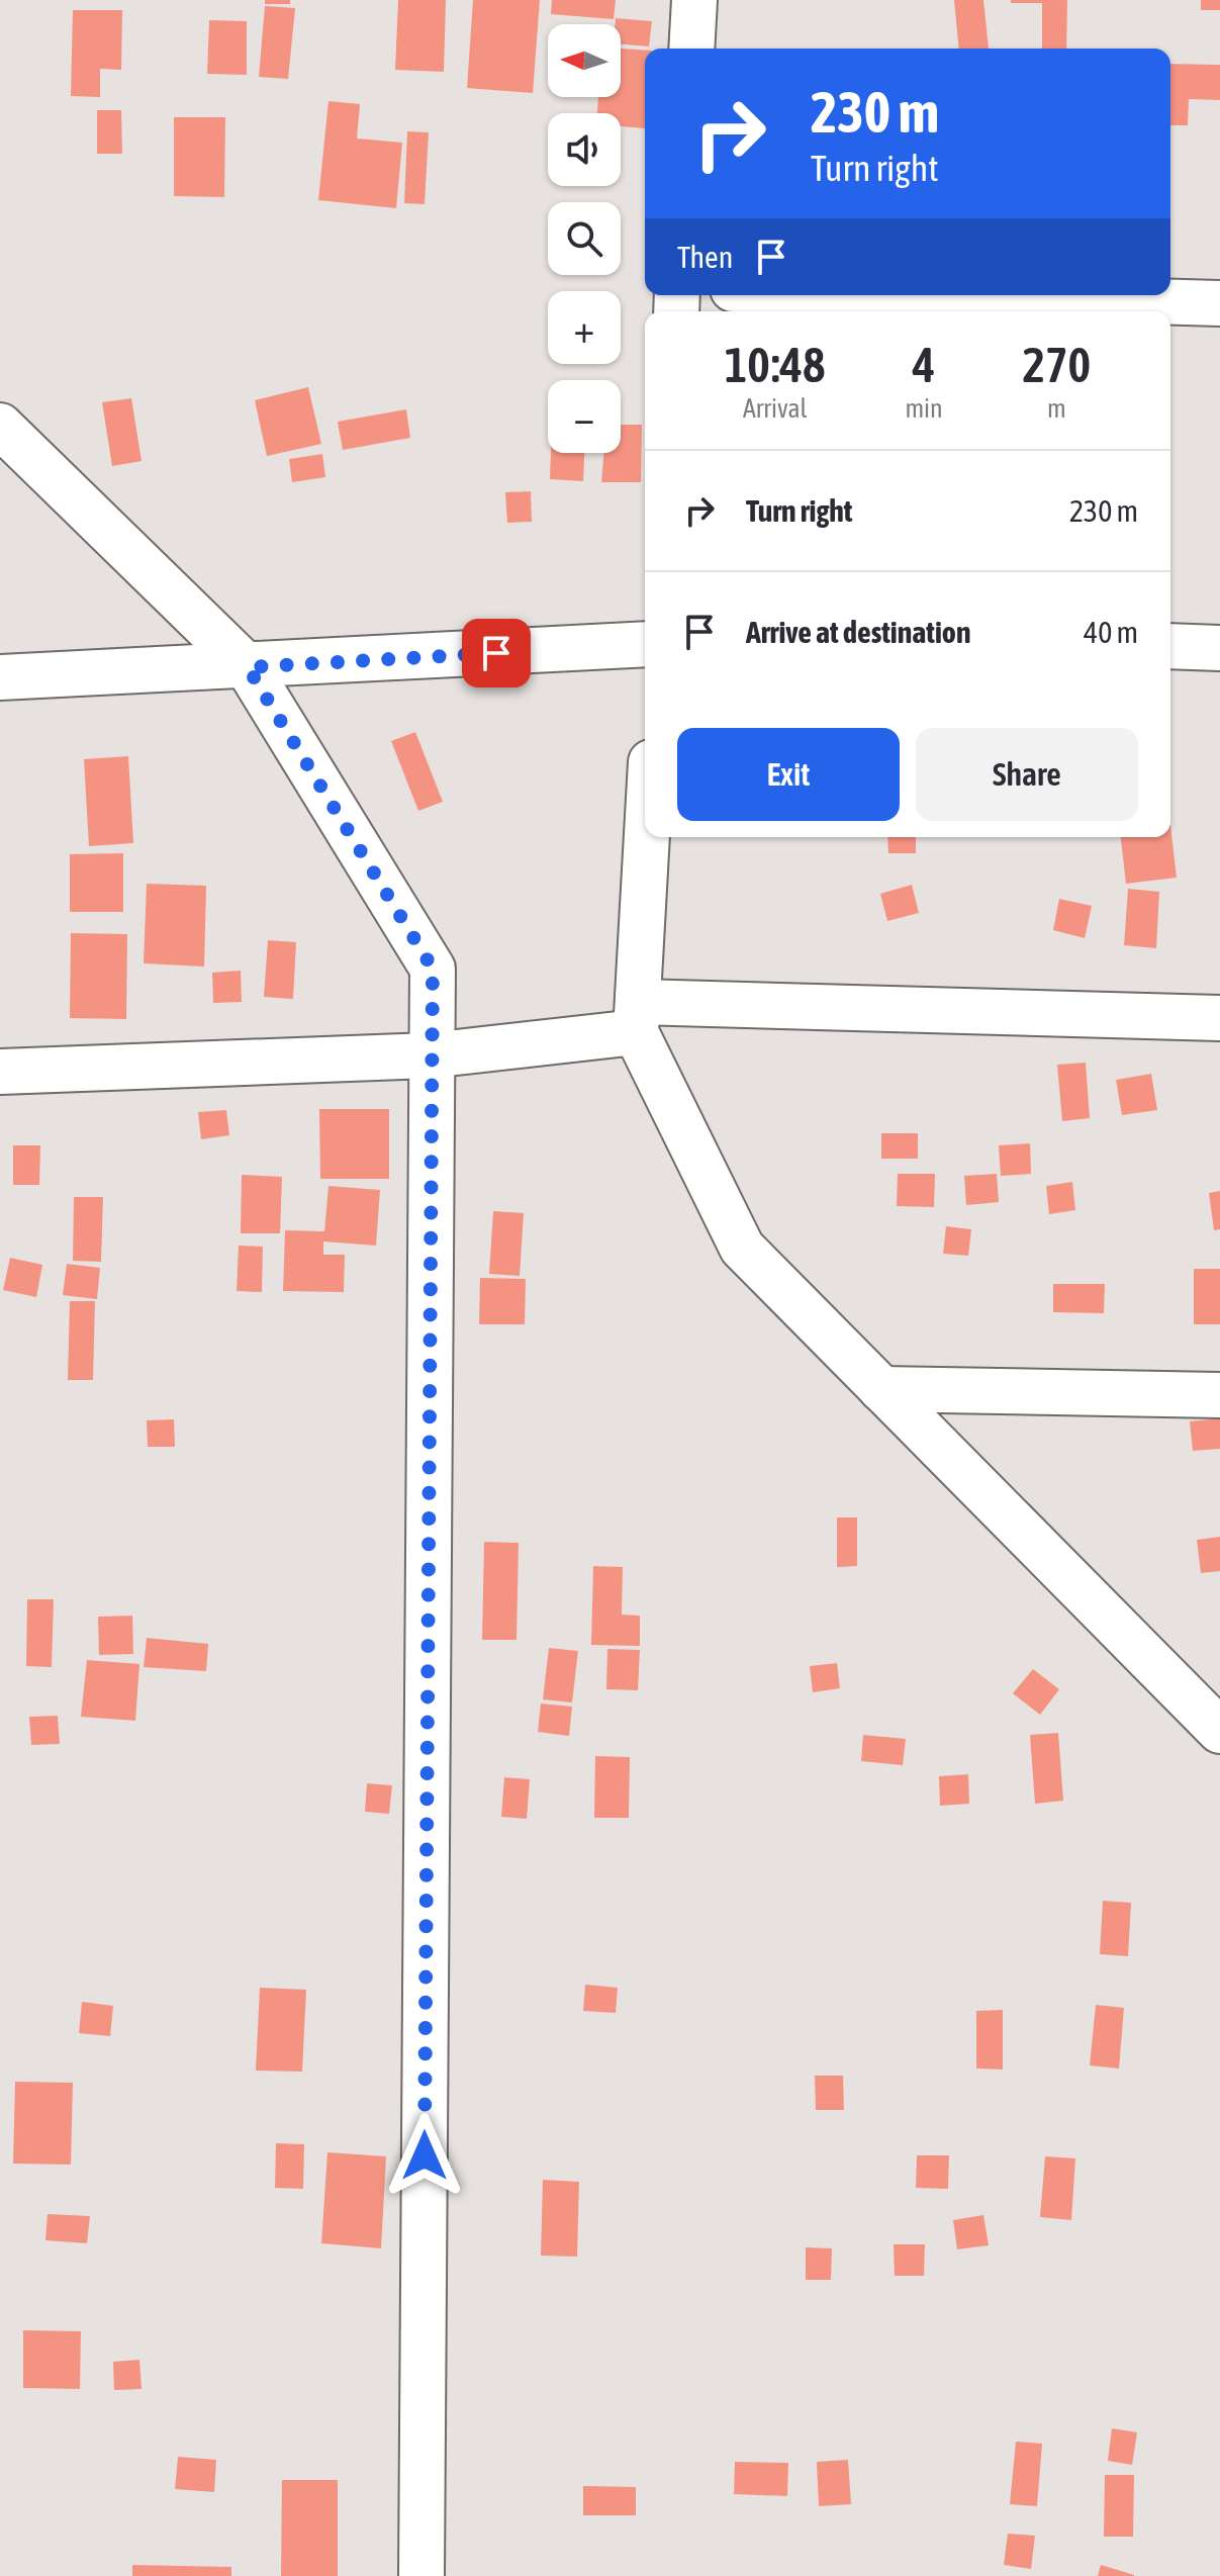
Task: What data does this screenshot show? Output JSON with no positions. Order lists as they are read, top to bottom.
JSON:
{
  "north": "left",
  "page": {
    "map_buttons": ["+", "−"],
    "turn": ["230 m", "Turn right"],
    "then": "Then",
    "eta": [
      "10:48",
      "Arrival",
      "4",
      "min",
      "270",
      "m"
    ],
    "list": [
      {
        "name": "Turn right",
        "value": "230 m"
      },
      {
        "name": "Arrive at destination",
        "value": "40 m"
      }
    ],
    "buttons": ["Exit", "Share"]
  }
}
